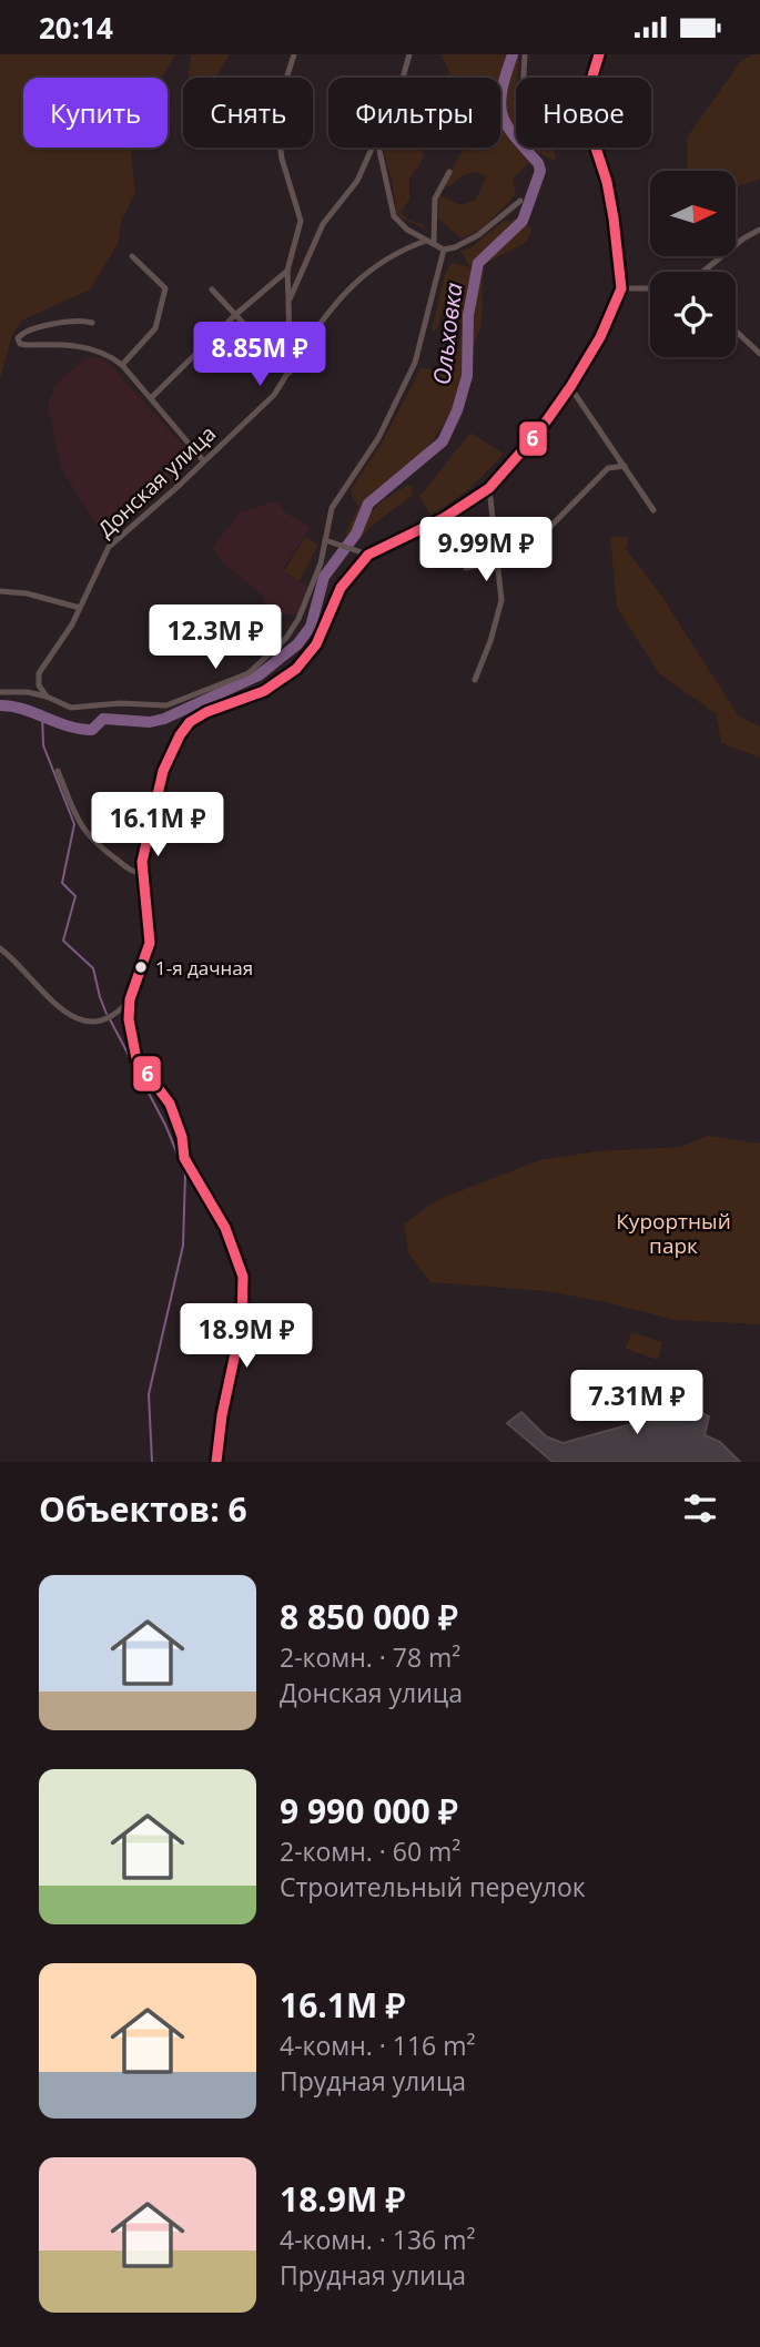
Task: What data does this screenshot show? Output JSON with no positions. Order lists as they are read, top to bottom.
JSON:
{
  "streets": {
    "street": ["Донская улица"]
  },
  "water": ["Ольховка"],
  "parks": ["Курортный парк"],
  "places": ["1-я дачная"],
  "lines": ["transit line 6"],
  "north": "right",
  "page": {
    "status": "20:14",
    "chip": [
      "Купить",
      "Снять",
      "Фильтры",
      "Новое"
    ],
    "price": [
      "8.85M ₽",
      "9.99M ₽",
      "12.3M ₽",
      "16.1M ₽",
      "18.9M ₽",
      "7.31M ₽"
    ],
    "heading": "Объектов: 6",
    "list": [
      {
        "name": "8 850 000 ₽",
        "note": "2-комн. · 78 m² · Донская улица"
      },
      {
        "name": "9 990 000 ₽",
        "note": "2-комн. · 60 m² · Строительный переулок"
      },
      {
        "name": "16.1M ₽",
        "note": "4-комн. · 116 m² · Прудная улица"
      },
      {
        "name": "18.9M ₽",
        "note": "4-комн. · 136 m² · Прудная улица"
      }
    ]
  }
}
